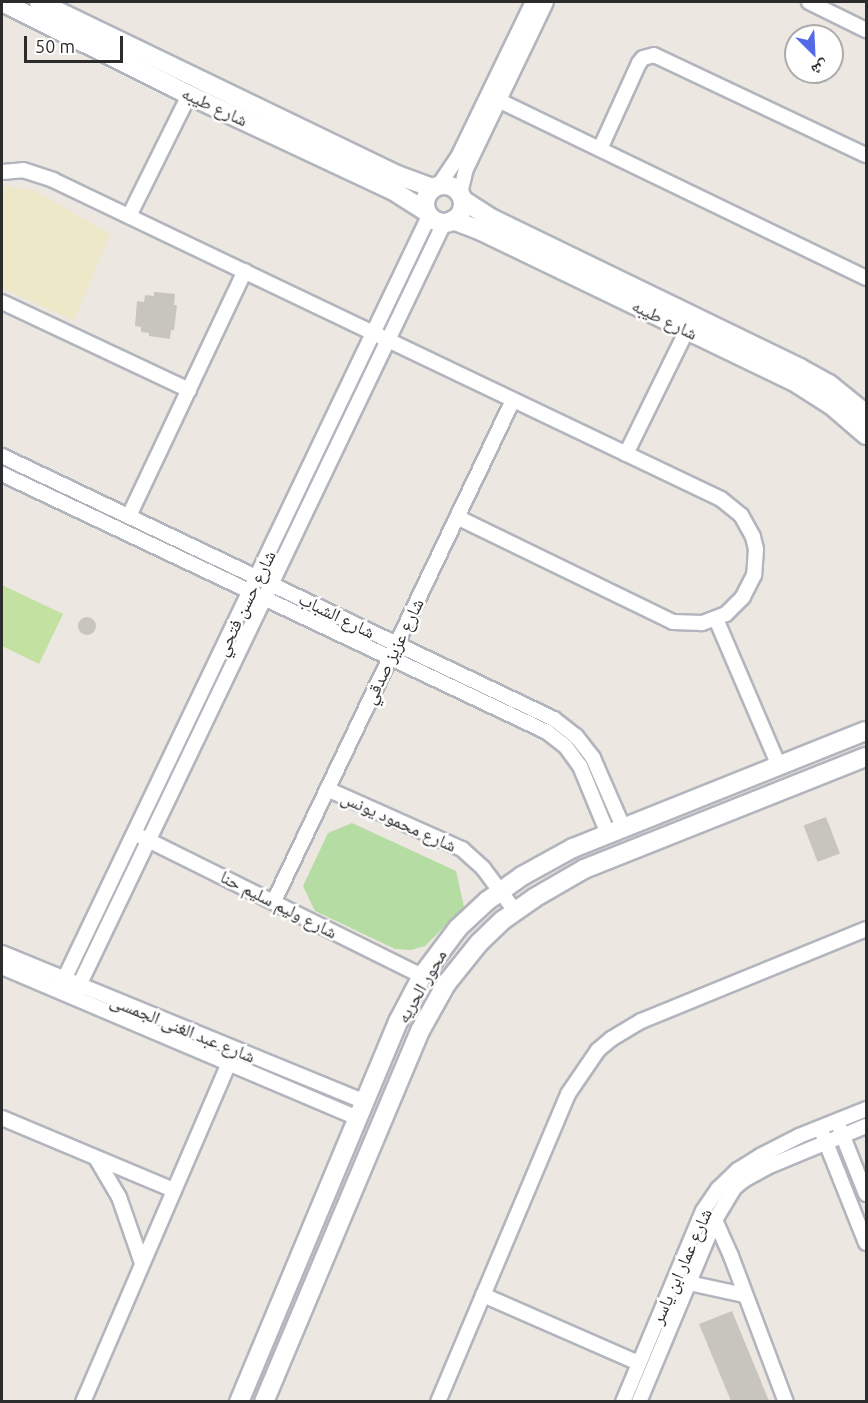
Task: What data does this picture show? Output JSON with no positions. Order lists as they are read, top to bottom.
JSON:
{
  "streets": {
    "main road": ["شارع طيبه", "محور الحريه"],
    "street": [
      "شارع حسن فتحي",
      "شارع الشباب",
      "شارع عزيز صدقي",
      "شارع محمود يونس",
      "شارع وليم سليم حنا",
      "شارع عبد الغنى الجمسى",
      "شارع عمار ابن ياسر"
    ]
  },
  "crossings": [
    ["شارع طيبه", "شارع حسن فتحي"],
    ["شارع حسن فتحي", "شارع الشباب"],
    ["شارع حسن فتحي", "شارع وليم سليم حنا"],
    ["شارع حسن فتحي", "شارع عبد الغنى الجمسى"],
    ["شارع الشباب", "شارع عزيز صدقي"],
    ["شارع الشباب", "محور الحريه"],
    ["شارع عزيز صدقي", "شارع محمود يونس"],
    ["شارع عزيز صدقي", "شارع وليم سليم حنا"],
    ["شارع محمود يونس", "محور الحريه"],
    ["شارع وليم سليم حنا", "محور الحريه"],
    ["محور الحريه", "شارع عبد الغنى الجمسى"]
  ],
  "scale_bar": "50 m",
  "north": "bottom right"
}
